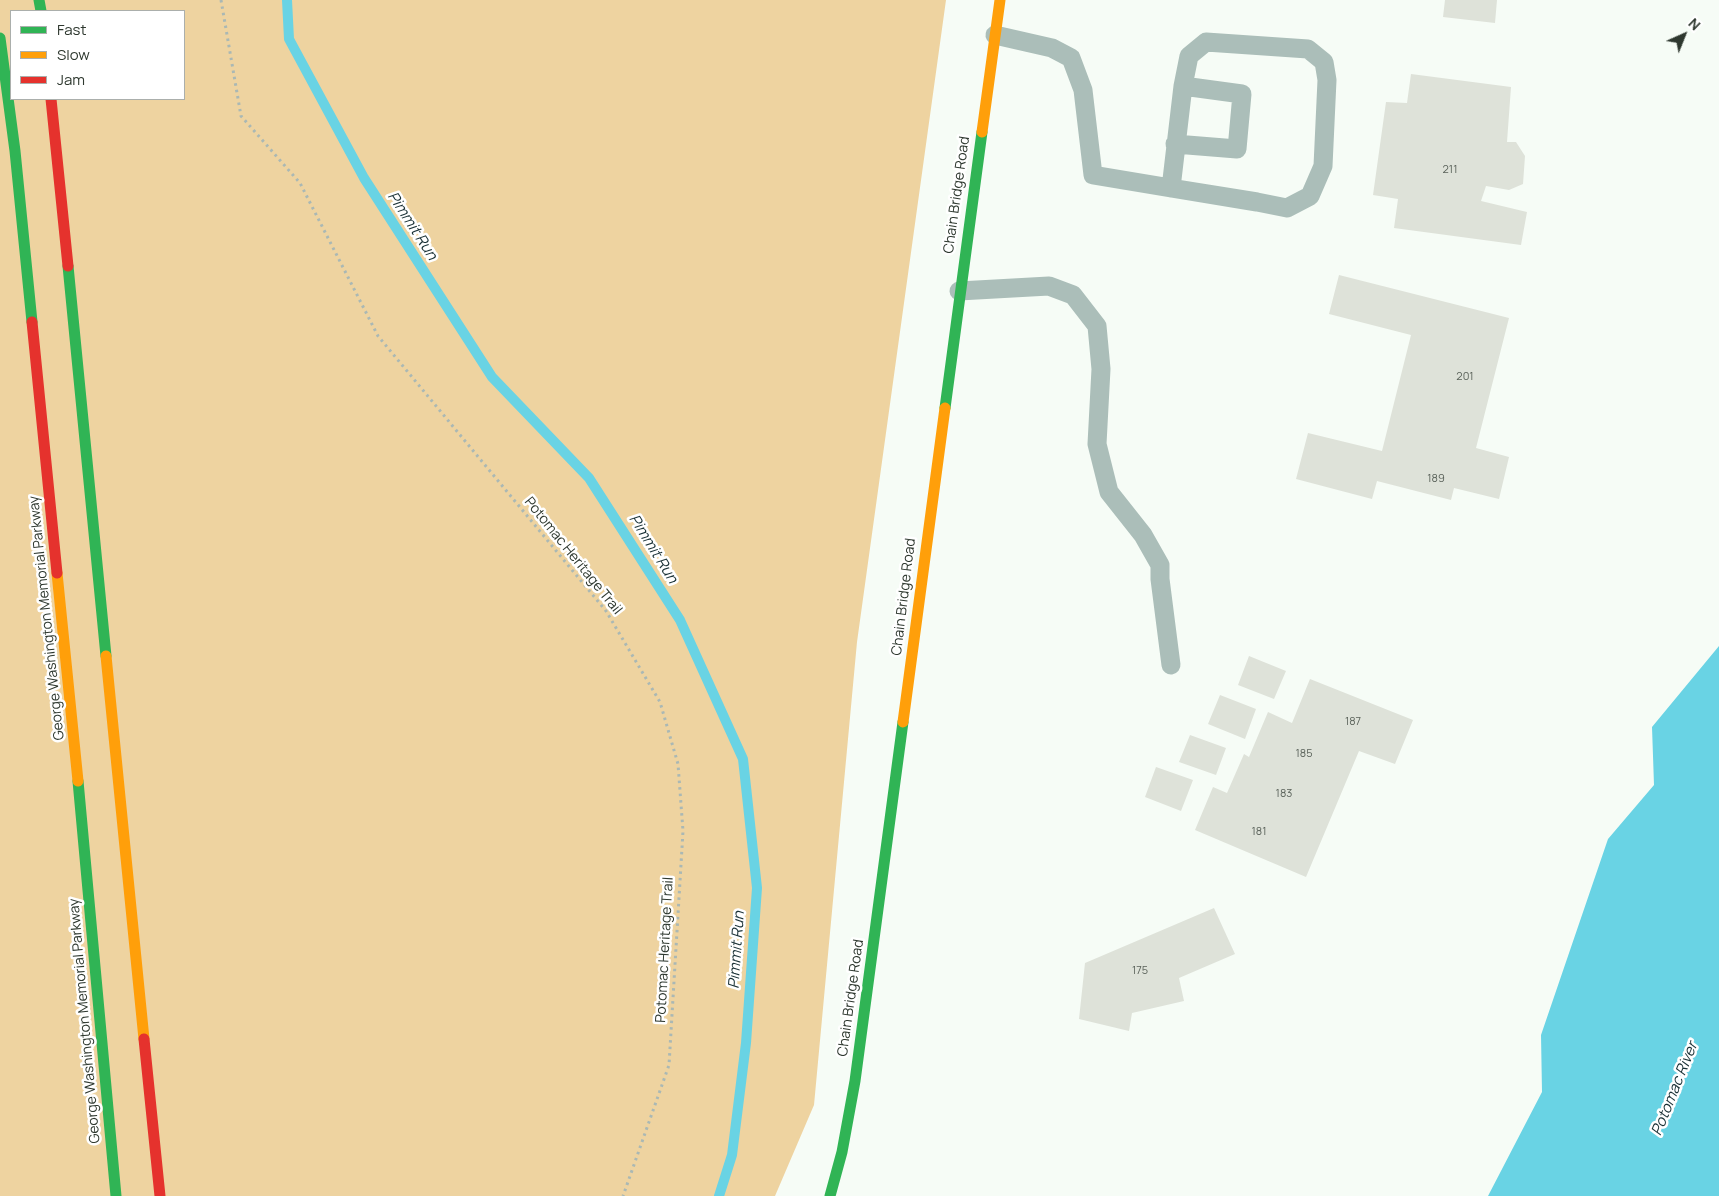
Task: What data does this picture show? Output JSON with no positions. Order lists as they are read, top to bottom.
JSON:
{
  "streets": {
    "main road": ["Chain Bridge Road", "George Washington Memorial Parkway"],
    "path": ["Potomac Heritage Trail"]
  },
  "water": ["Pimmit Run", "Potomac River"],
  "house_numbers": [
    "211",
    "201",
    "189",
    "187",
    "185",
    "183",
    "181",
    "175"
  ],
  "legend": ["Fast", "Slow", "Jam"],
  "north": "top right"
}
